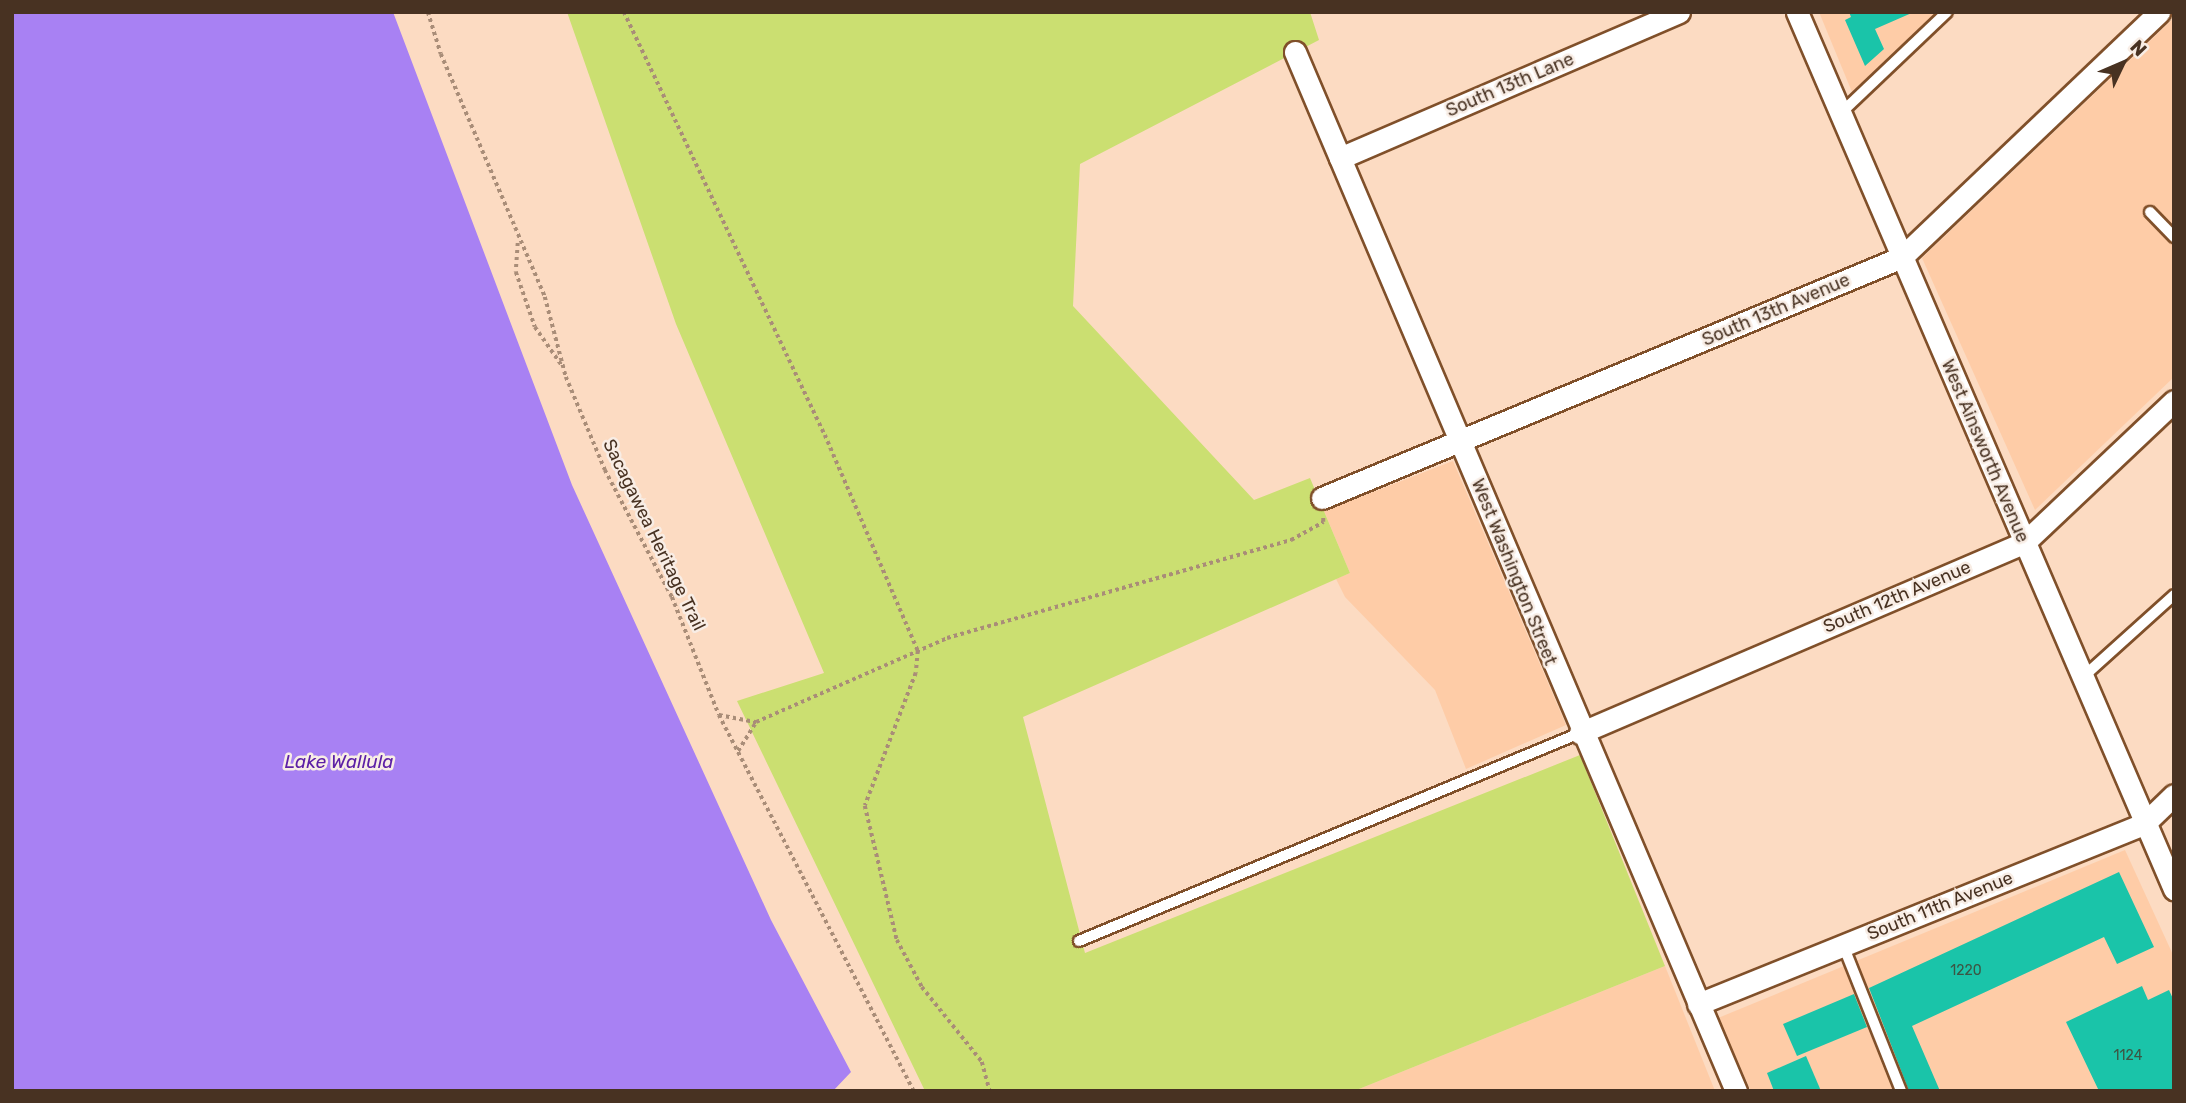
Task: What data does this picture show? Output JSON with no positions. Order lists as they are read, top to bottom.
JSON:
{
  "streets": {
    "street": [
      "South 13th Lane",
      "South 13th Avenue",
      "West Ainsworth Avenue",
      "West Washington Street",
      "South 12th Avenue",
      "South 11th Avenue"
    ],
    "path": ["Sacagawea Heritage Trail"]
  },
  "crossings": [
    ["South 13th Lane", "West Washington Street"],
    ["South 13th Avenue", "West Ainsworth Avenue"],
    ["South 13th Avenue", "West Washington Street"],
    ["West Ainsworth Avenue", "South 12th Avenue"],
    ["West Ainsworth Avenue", "South 11th Avenue"],
    ["West Washington Street", "South 12th Avenue"],
    ["West Washington Street", "South 11th Avenue"]
  ],
  "water": ["Lake Wallula"],
  "house_numbers": ["1220", "1124"],
  "north": "top right"
}
